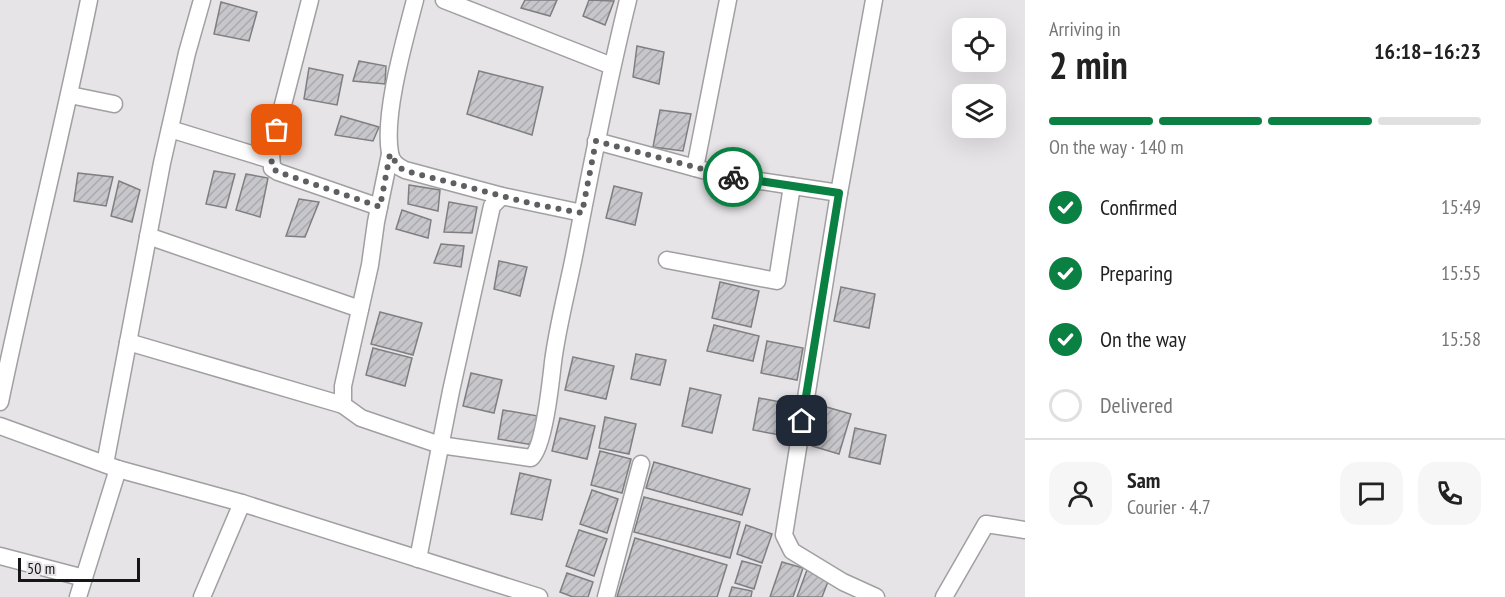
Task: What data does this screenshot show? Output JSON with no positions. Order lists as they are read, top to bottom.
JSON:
{
  "scale_bar": "50 m",
  "page": {
    "heading": ["2 min", "Arriving in", "16:18–16:23"],
    "panel": ["Sam", "Courier · 4.7"],
    "bar": "On the way · 140 m",
    "list": [
      ["Confirmed", "15:49"],
      ["Preparing", "15:55"],
      ["On the way", "15:58"],
      "Delivered"
    ],
    "scale": "50 m"
  }
}
